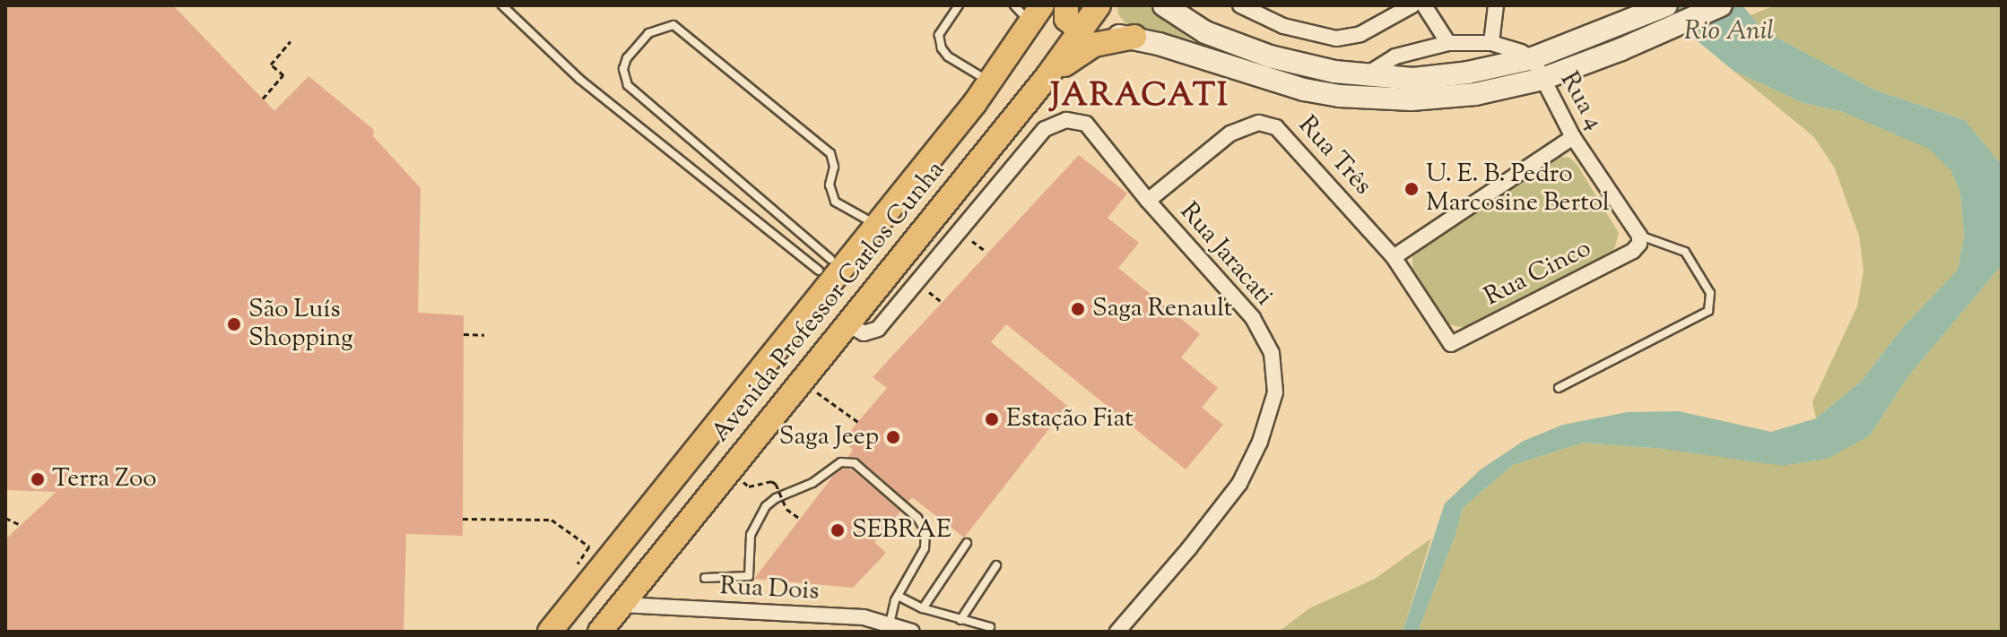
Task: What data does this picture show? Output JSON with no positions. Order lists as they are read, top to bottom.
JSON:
{
  "streets": {
    "main road": ["Avenida Professor Carlos Cunha"],
    "street": [
      "Rua 4",
      "Rua Três",
      "Rua Jaracati",
      "Rua Cinco",
      "Rua Dois"
    ]
  },
  "crossings": [
    ["Rua 4", "Rua Cinco"],
    ["Rua Três", "Rua Jaracati"],
    ["Rua Três", "Rua Cinco"],
    ["Avenida Professor Carlos Cunha", "Rua Dois"]
  ],
  "districts": ["JARACATI"],
  "water": ["Rio Anil"],
  "places": [
    "U. E. B. Pedro Marcosine Bertol",
    "Saga Renault",
    "São Luís Shopping",
    "Estação Fiat",
    "Saga Jeep",
    "Terra Zoo",
    "SEBRAE"
  ]
}
